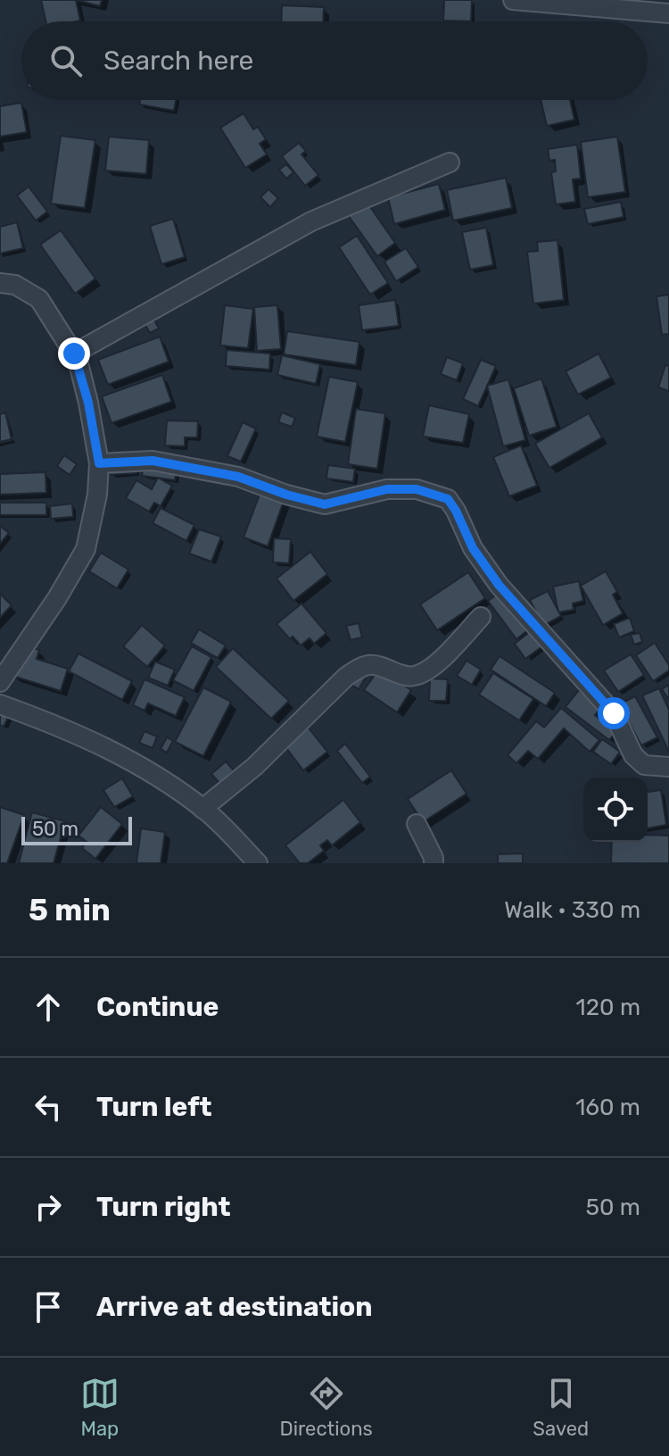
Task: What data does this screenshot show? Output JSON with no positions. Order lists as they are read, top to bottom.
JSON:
{
  "scale_bar": "50 m",
  "page": {
    "search": "Search here",
    "scale": "50 m",
    "heading": ["5 min", "Walk · 330 m"],
    "list": [
      ["Continue", "120 m"],
      ["Turn left", "160 m"],
      ["Turn right", "50 m"],
      "Arrive at destination"
    ],
    "nav": ["Map", "Directions", "Saved"]
  }
}
